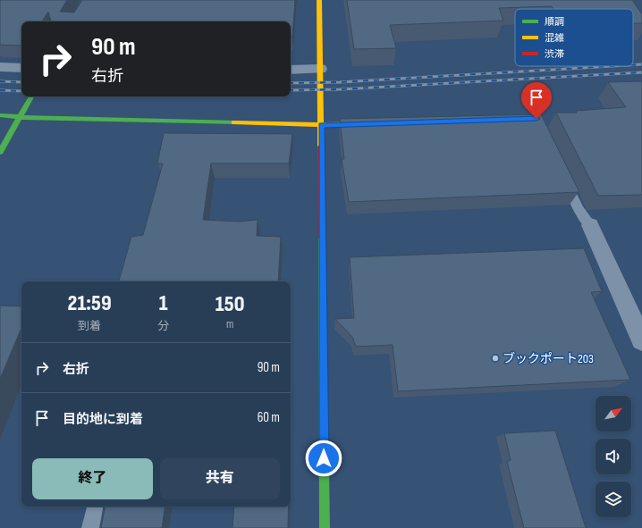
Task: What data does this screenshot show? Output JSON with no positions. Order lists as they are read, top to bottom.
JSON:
{
  "places": ["ブックポート203"],
  "legend": ["順調", "混雑", "渋滞"],
  "north": "top right",
  "page": {
    "turn": ["90 m", "右折"],
    "eta": [
      "21:59",
      "到着",
      "1",
      "分",
      "150",
      "m"
    ],
    "list": [
      {
        "name": "右折",
        "value": "90 m"
      },
      {
        "name": "目的地に到着",
        "value": "60 m"
      }
    ],
    "buttons": ["終了", "共有"]
  }
}
